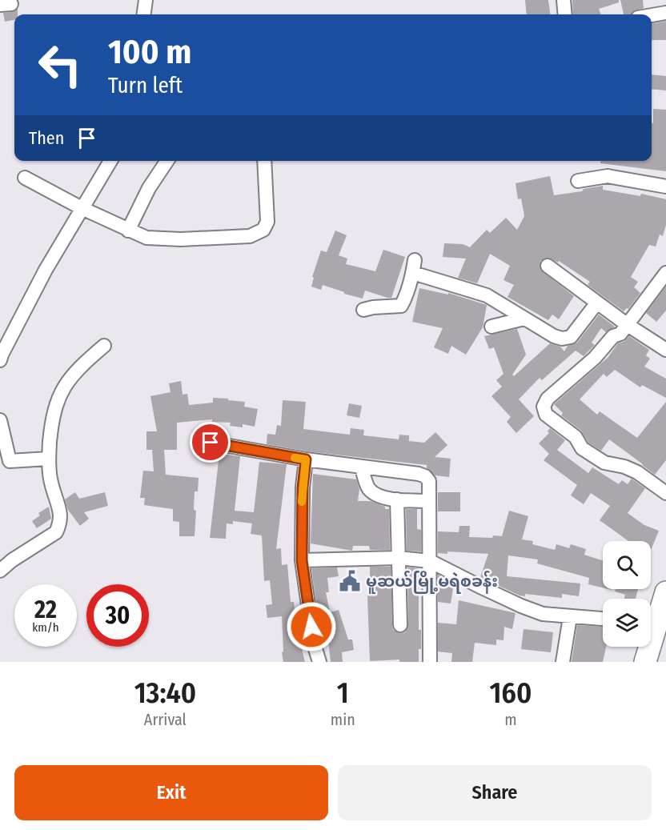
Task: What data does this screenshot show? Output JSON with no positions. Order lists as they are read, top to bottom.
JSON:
{
  "places": {
    "public building": ["မူဆယ်မြို့မရဲစခန်း"]
  },
  "page": {
    "turn": ["100 m", "Turn left"],
    "then": "Then",
    "speed": "22 km/h",
    "limit": "30",
    "eta": [
      "13:40",
      "Arrival",
      "1",
      "min",
      "160",
      "m"
    ],
    "buttons": ["Exit", "Share"]
  }
}
